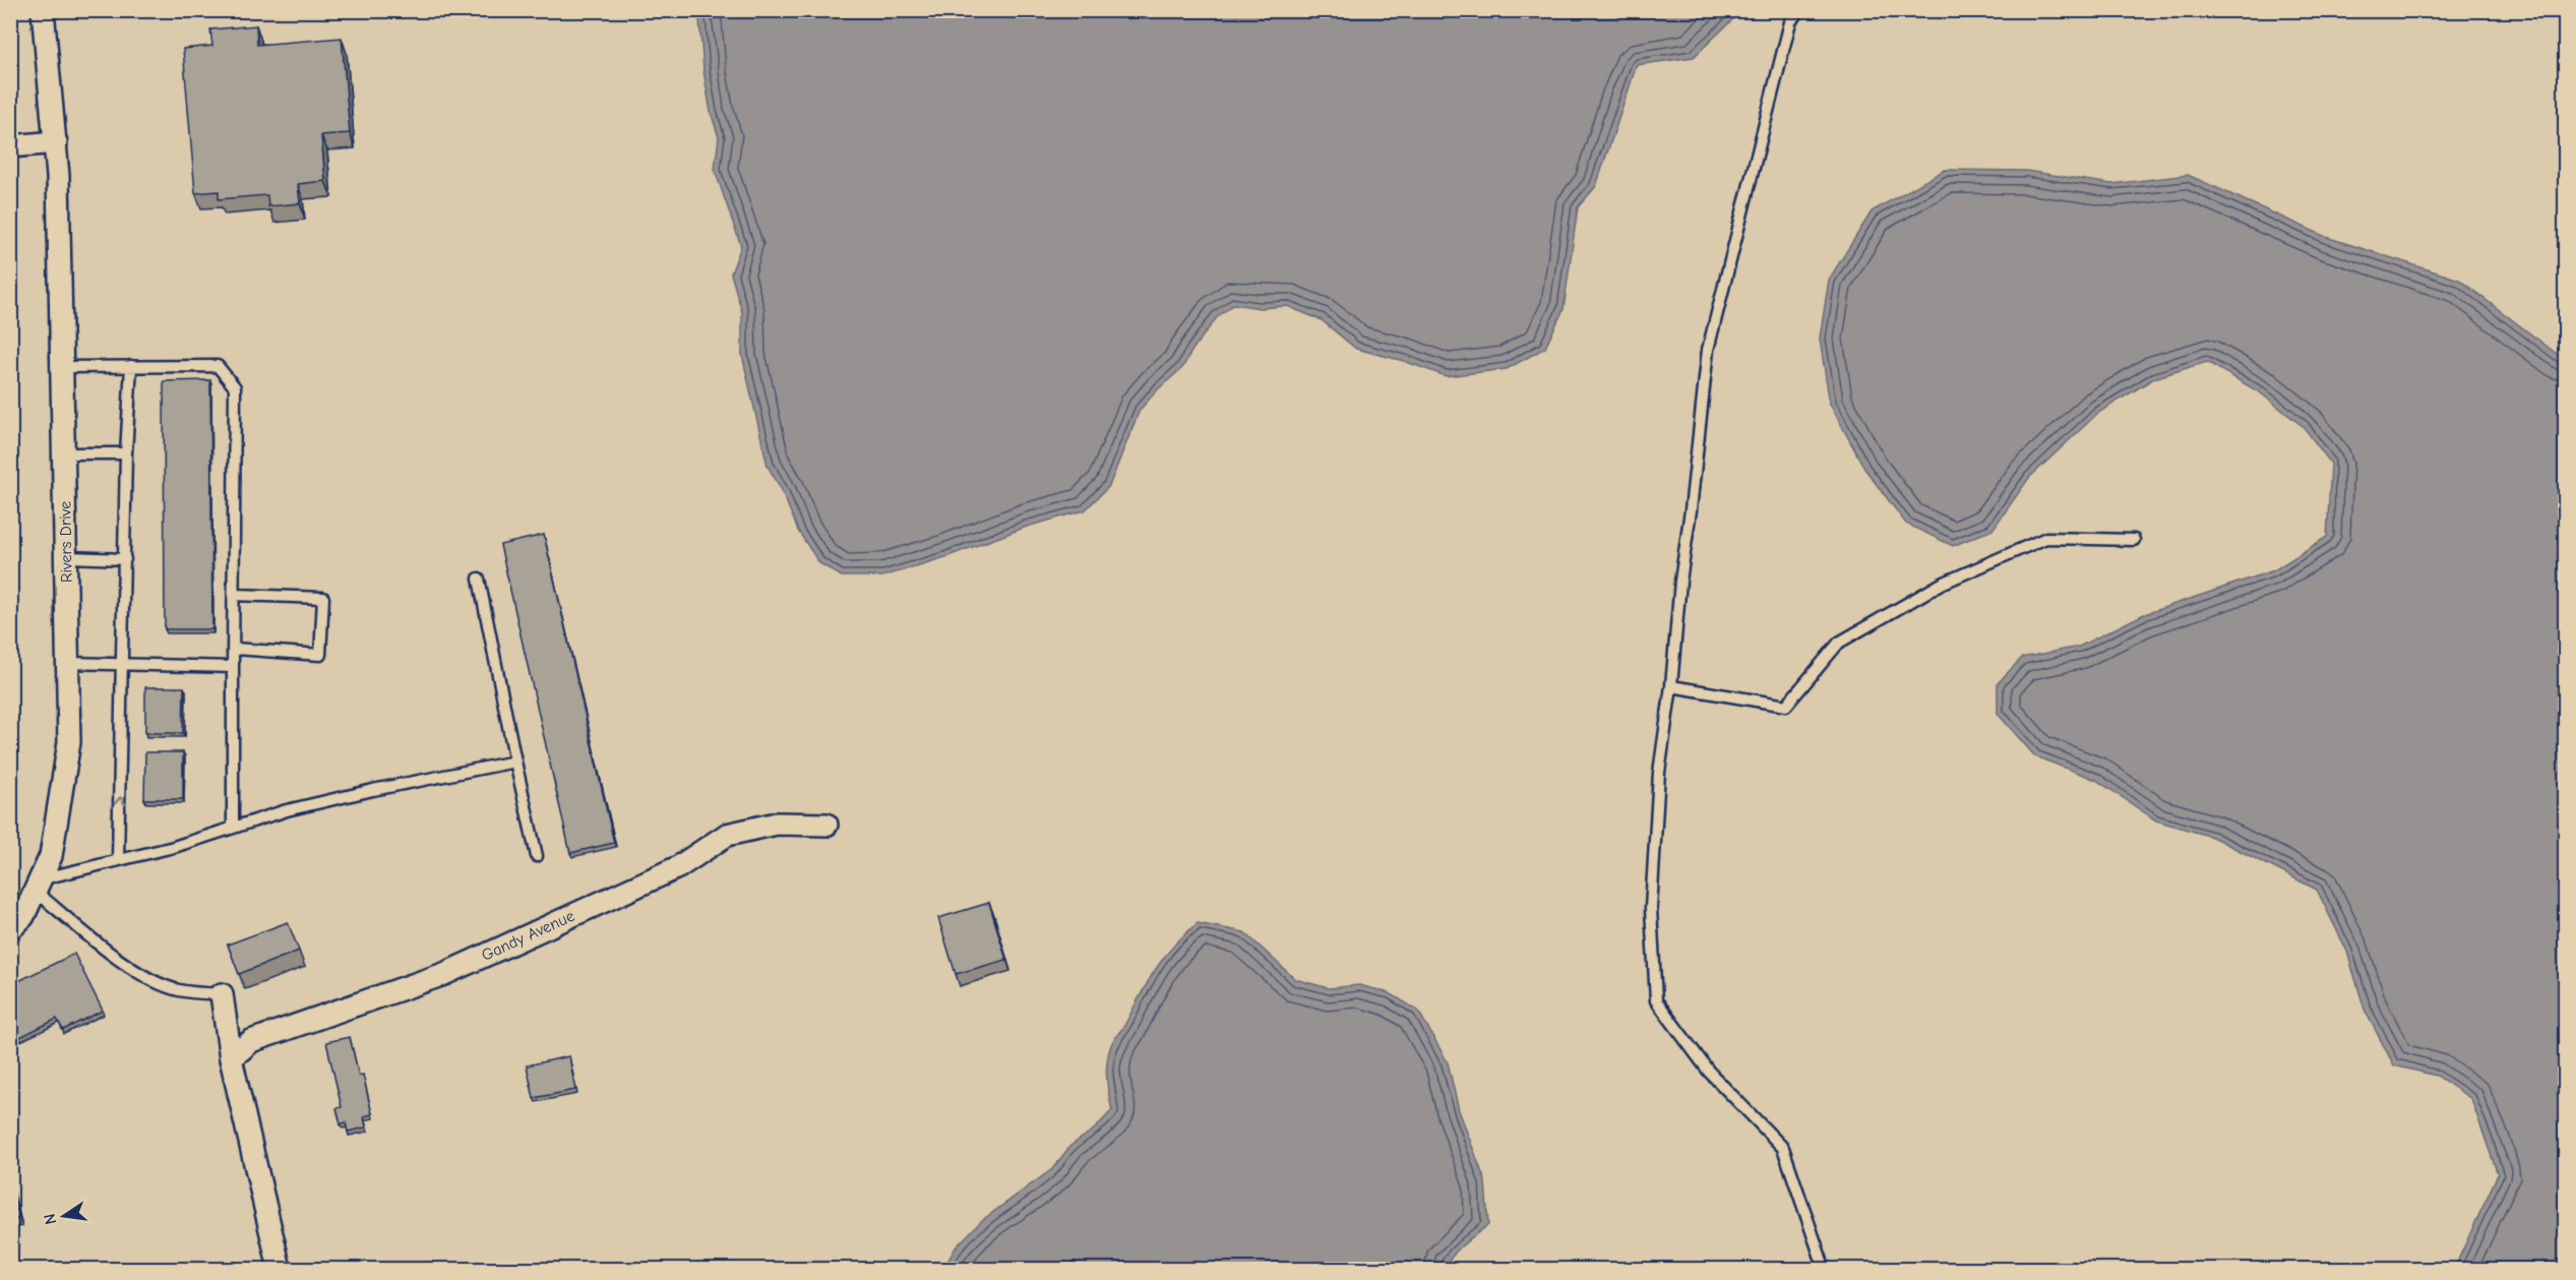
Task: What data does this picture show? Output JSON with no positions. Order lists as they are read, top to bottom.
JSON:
{
  "streets": {
    "street": ["Rivers Drive", "Gandy Avenue"]
  },
  "north": "left"
}
